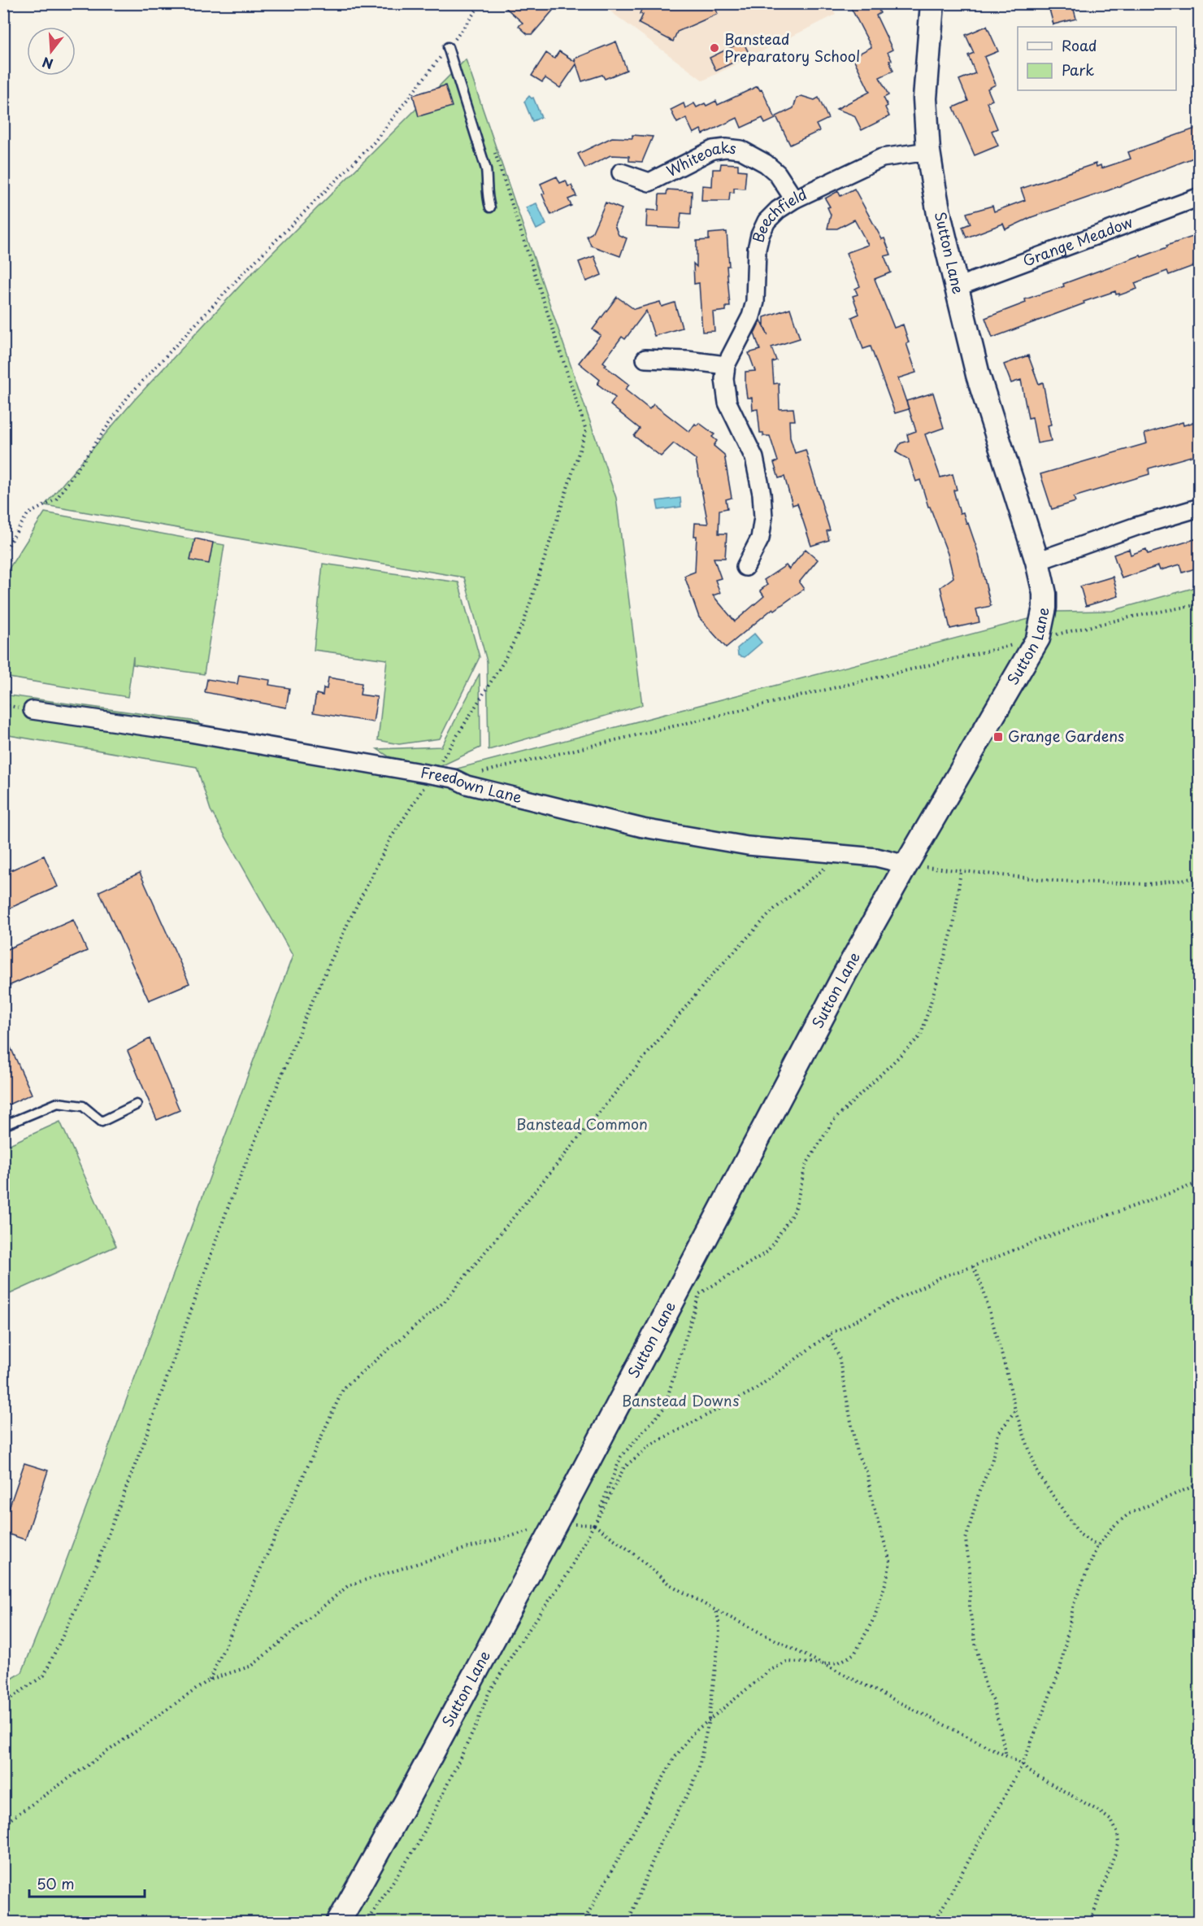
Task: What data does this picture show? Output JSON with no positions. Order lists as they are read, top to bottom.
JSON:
{
  "streets": {
    "main road": ["Sutton Lane"],
    "street": [
      "Whiteoaks",
      "Beechfield",
      "Grange Meadow",
      "Freedown Lane"
    ]
  },
  "crossings": [
    ["Whiteoaks", "Beechfield"],
    ["Beechfield", "Sutton Lane"],
    ["Grange Meadow", "Sutton Lane"],
    ["Sutton Lane", "Freedown Lane"]
  ],
  "parks": ["Banstead Common", "Banstead Downs"],
  "places": {
    "other": ["Banstead Preparatory School"],
    "transit": ["Grange Gardens"]
  },
  "legend": ["Road", "Park"],
  "scale_bar": "50 m",
  "north": "bottom"
}
